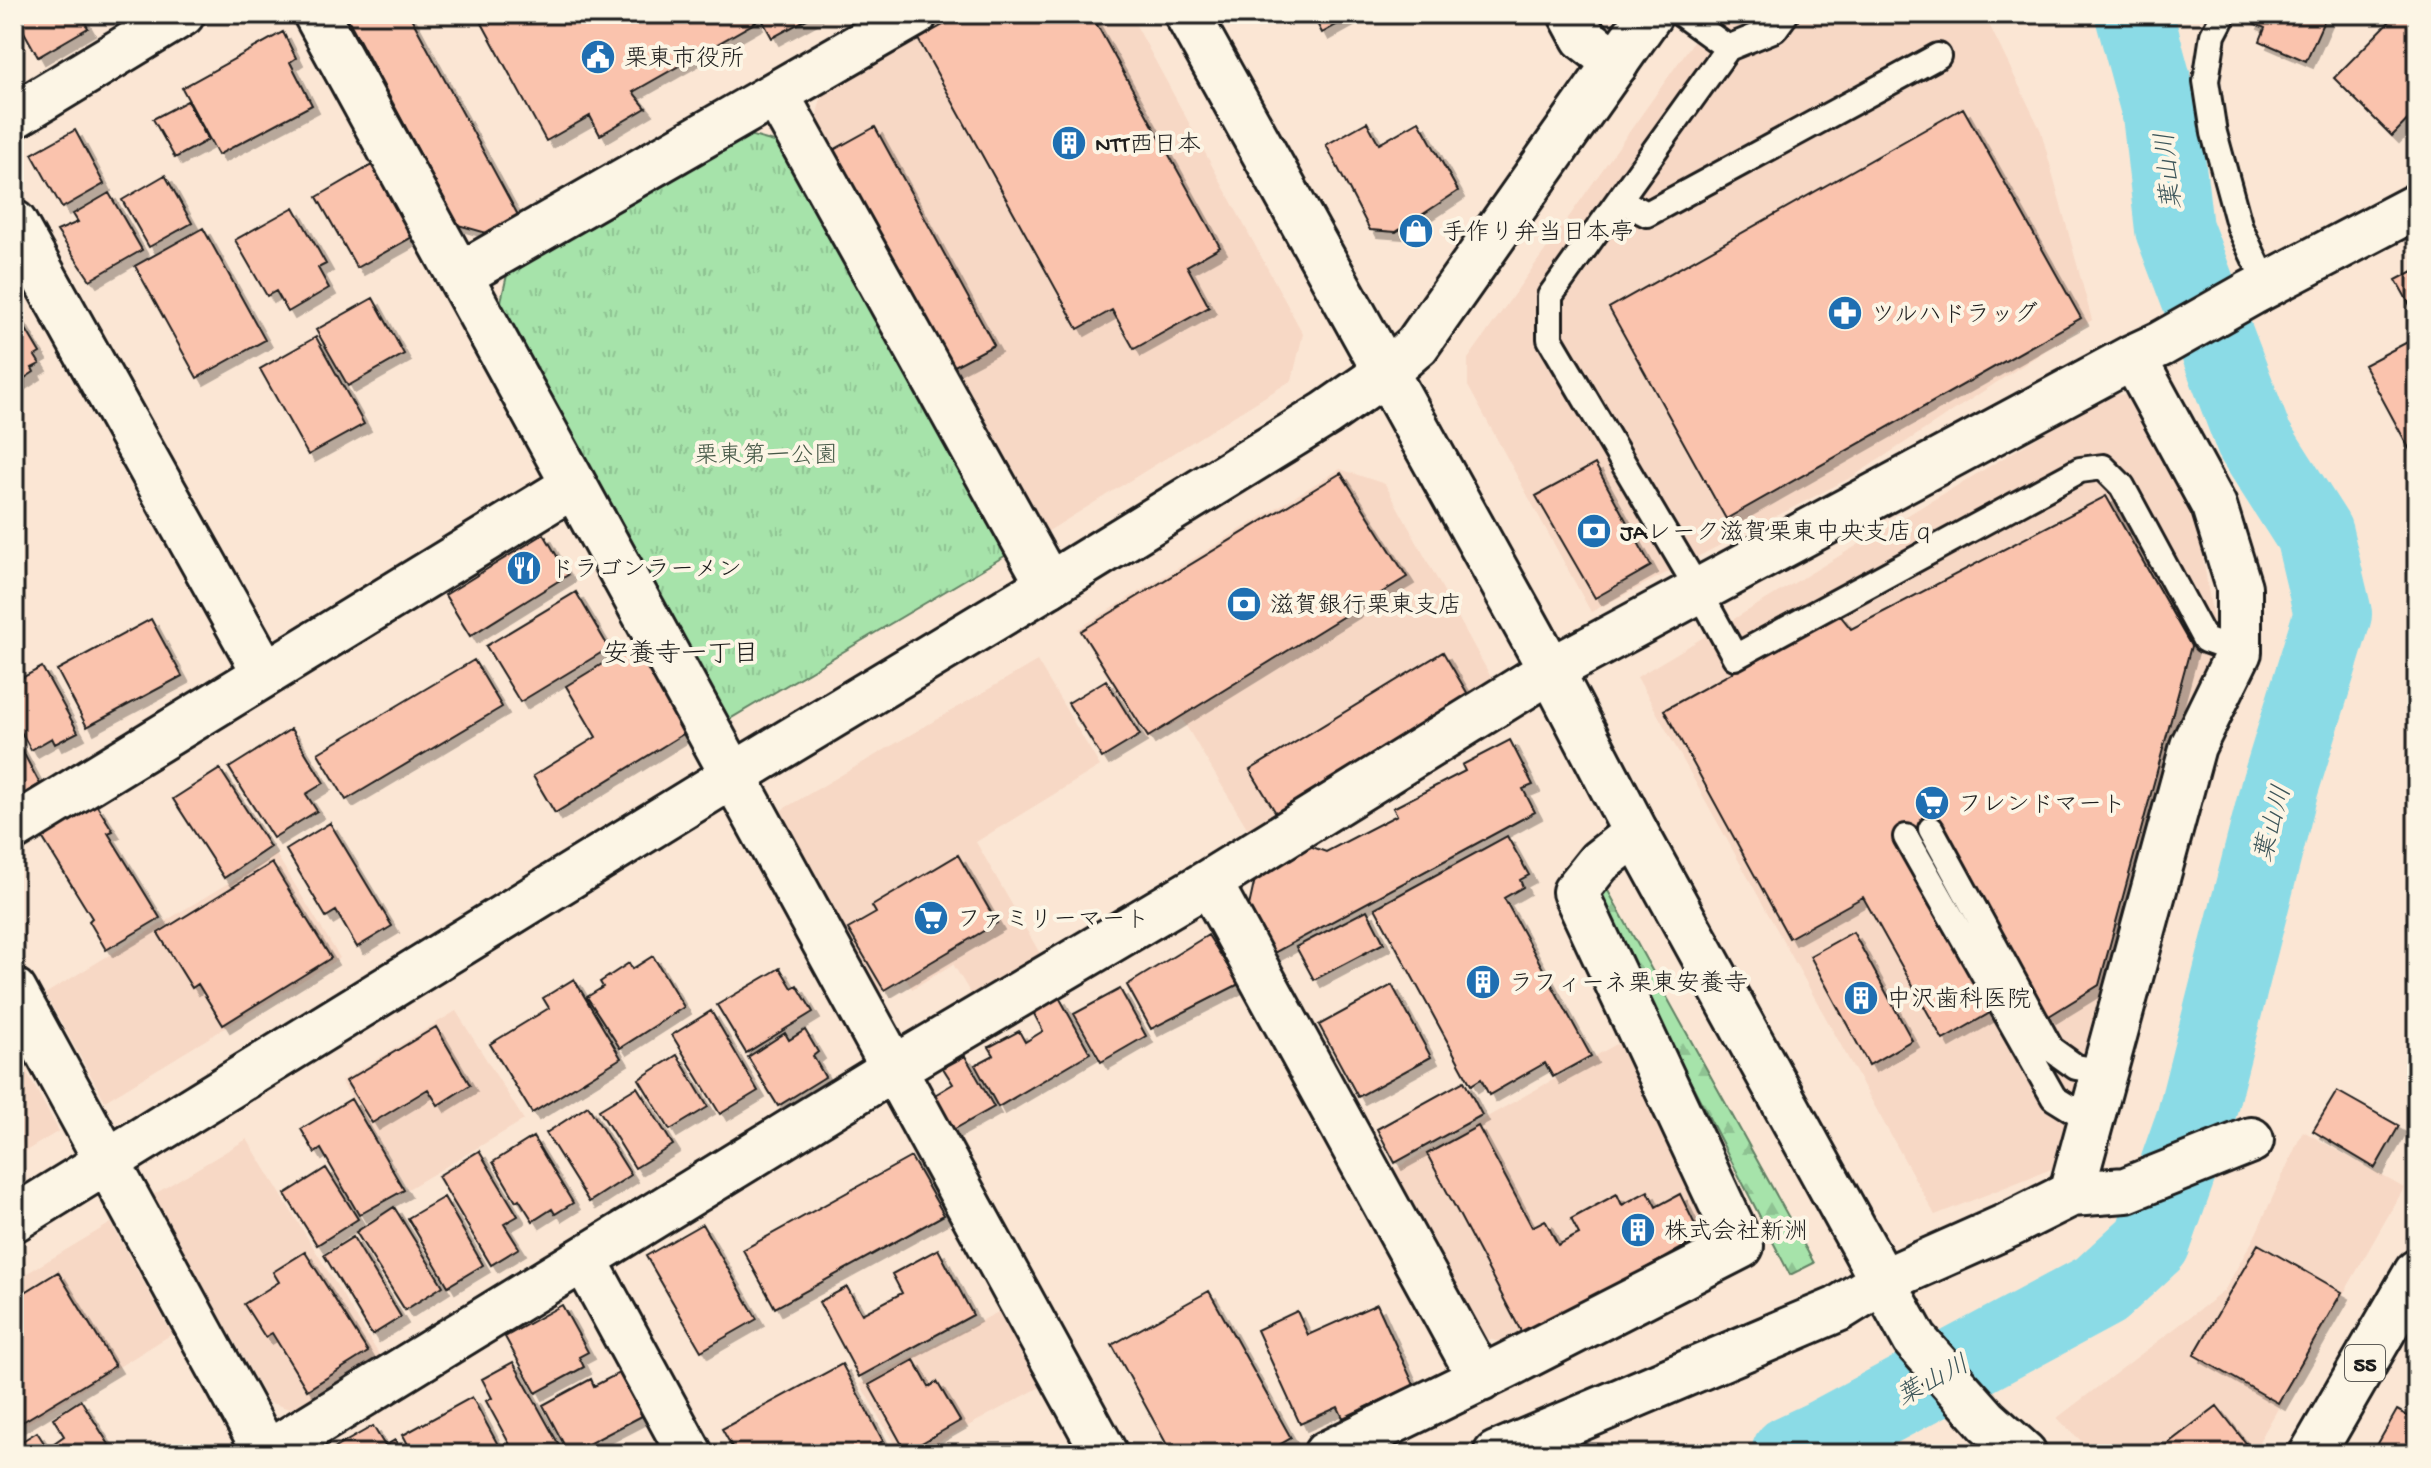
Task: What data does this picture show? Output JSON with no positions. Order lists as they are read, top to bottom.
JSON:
{
  "streets": {
    "street": ["55"]
  },
  "districts": ["安養寺一丁目"],
  "water": ["葉山川"],
  "parks": ["栗東第一公園"],
  "places": {
    "public building": ["栗東市役所"],
    "building": [
      "NTT西日本",
      "ラフィーネ栗東安養寺",
      "中沢歯科医院",
      "株式会社新洲"
    ],
    "shop": ["手作り弁当日本亭"],
    "pharmacy": ["ツルハドラッグ"],
    "bank": ["JAレーク滋賀栗東中央支店ｑ", "滋賀銀行栗東支店"],
    "restaurant": ["ドラゴンラーメン"],
    "supermarket": ["フレンドマート", "ファミリーマート"]
  }
}
